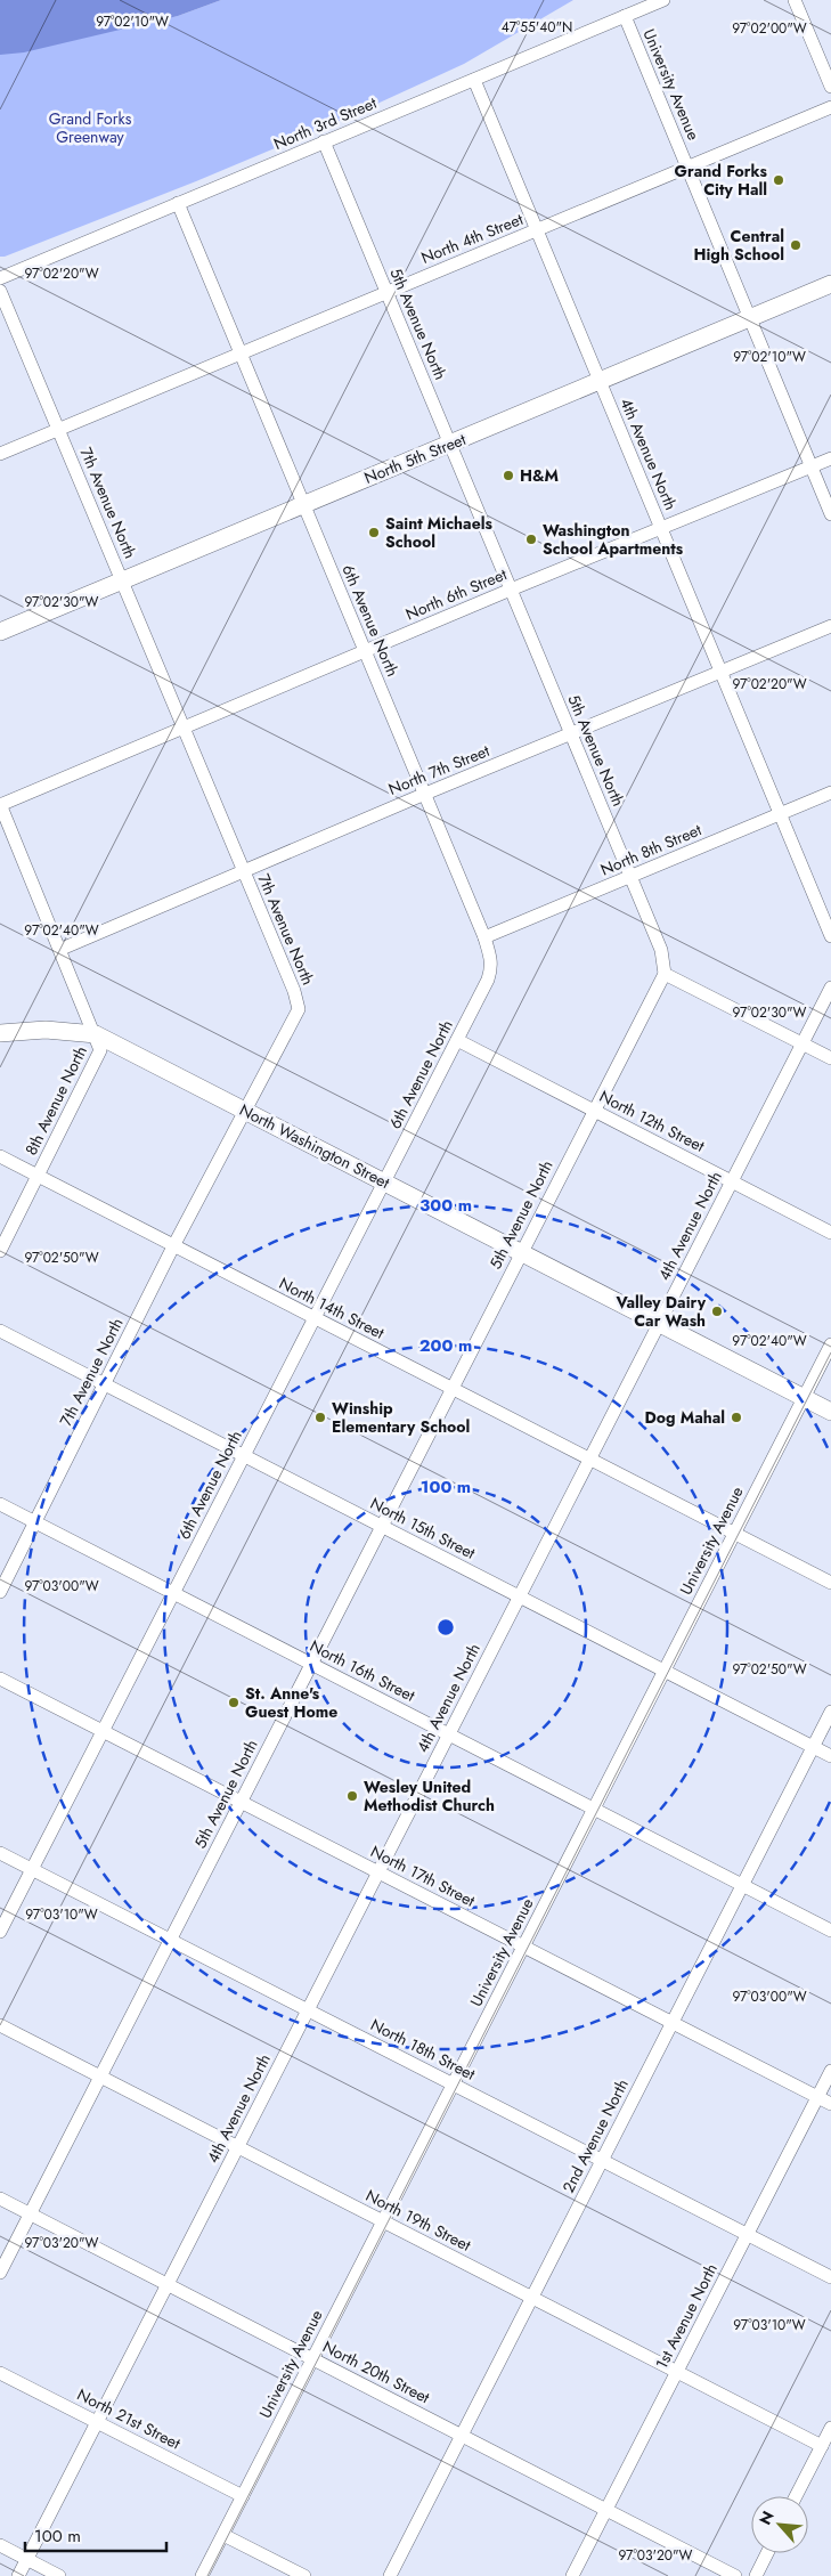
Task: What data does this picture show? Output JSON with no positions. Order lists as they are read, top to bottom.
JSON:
{
  "streets": {
    "main road": ["North 5th Street", "North Washington Street"],
    "street": [
      "University Avenue",
      "North 3rd Street",
      "North 4th Street",
      "5th Avenue North",
      "4th Avenue North",
      "7th Avenue North",
      "North 6th Street",
      "6th Avenue North",
      "North 7th Street",
      "North 8th Street",
      "8th Avenue North",
      "North 12th Street",
      "North 14th Street",
      "North 15th Street",
      "North 16th Street",
      "North 17th Street",
      "North 18th Street",
      "2nd Avenue North",
      "North 19th Street",
      "1st Avenue North",
      "North 20th Street",
      "North 21st Street"
    ]
  },
  "crossings": [
    ["University Avenue", "North 3rd Street"],
    ["University Avenue", "North 4th Street"],
    ["University Avenue", "North 5th Street"],
    ["University Avenue", "North 6th Street"],
    ["University Avenue", "North Washington Street"],
    ["University Avenue", "North 14th Street"],
    ["University Avenue", "North 15th Street"],
    ["University Avenue", "North 16th Street"],
    ["University Avenue", "North 17th Street"],
    ["University Avenue", "North 18th Street"],
    ["University Avenue", "North 19th Street"],
    ["University Avenue", "North 20th Street"],
    ["University Avenue", "North 21st Street"],
    ["North 3rd Street", "5th Avenue North"],
    ["North 3rd Street", "4th Avenue North"],
    ["North 3rd Street", "6th Avenue North"],
    ["North 4th Street", "5th Avenue North"],
    ["North 4th Street", "4th Avenue North"],
    ["North 4th Street", "7th Avenue North"],
    ["North 4th Street", "6th Avenue North"],
    ["5th Avenue North", "North 5th Street"],
    ["5th Avenue North", "North 6th Street"],
    ["5th Avenue North", "North 7th Street"],
    ["5th Avenue North", "North 8th Street"],
    ["5th Avenue North", "North 12th Street"],
    ["5th Avenue North", "North Washington Street"],
    ["5th Avenue North", "North 14th Street"],
    ["5th Avenue North", "North 15th Street"],
    ["5th Avenue North", "North 16th Street"],
    ["5th Avenue North", "North 17th Street"],
    ["5th Avenue North", "North 18th Street"],
    ["5th Avenue North", "North 19th Street"],
    ["5th Avenue North", "North 20th Street"],
    ["4th Avenue North", "North 5th Street"],
    ["4th Avenue North", "North 6th Street"],
    ["4th Avenue North", "North 7th Street"],
    ["4th Avenue North", "North 8th Street"],
    ["4th Avenue North", "North 12th Street"],
    ["4th Avenue North", "North Washington Street"],
    ["4th Avenue North", "North 14th Street"],
    ["4th Avenue North", "North 15th Street"],
    ["4th Avenue North", "North 16th Street"],
    ["4th Avenue North", "North 17th Street"],
    ["4th Avenue North", "North 18th Street"],
    ["4th Avenue North", "North 19th Street"],
    ["4th Avenue North", "North 20th Street"],
    ["4th Avenue North", "North 21st Street"],
    ["North 5th Street", "7th Avenue North"],
    ["North 5th Street", "6th Avenue North"],
    ["7th Avenue North", "North 6th Street"],
    ["7th Avenue North", "North 7th Street"],
    ["7th Avenue North", "North Washington Street"],
    ["7th Avenue North", "North 14th Street"],
    ["7th Avenue North", "North 15th Street"],
    ["7th Avenue North", "North 16th Street"],
    ["North 6th Street", "6th Avenue North"],
    ["North 6th Street", "8th Avenue North"],
    ["6th Avenue North", "North 7th Street"],
    ["6th Avenue North", "North 8th Street"],
    ["6th Avenue North", "North 12th Street"],
    ["6th Avenue North", "North Washington Street"],
    ["6th Avenue North", "North 14th Street"],
    ["6th Avenue North", "North 15th Street"],
    ["6th Avenue North", "North 16th Street"],
    ["6th Avenue North", "North 17th Street"],
    ["6th Avenue North", "North 18th Street"],
    ["North 7th Street", "8th Avenue North"],
    ["8th Avenue North", "North Washington Street"],
    ["8th Avenue North", "North 14th Street"],
    ["North 15th Street", "2nd Avenue North"],
    ["North 16th Street", "2nd Avenue North"],
    ["North 17th Street", "2nd Avenue North"],
    ["North 17th Street", "1st Avenue North"],
    ["North 18th Street", "2nd Avenue North"],
    ["North 18th Street", "1st Avenue North"],
    ["2nd Avenue North", "North 19th Street"],
    ["2nd Avenue North", "North 20th Street"],
    ["North 19th Street", "1st Avenue North"],
    ["1st Avenue North", "North 20th Street"]
  ],
  "parks": ["Grand Forks Greenway"],
  "places": [
    "Grand Forks City Hall",
    "Central High School",
    "H&M",
    "Saint Michaels School",
    "Washington School Apartments",
    "Valley Dairy Car Wash",
    "Winship Elementary School",
    "Dog Mahal",
    "St. Anne's Guest Home",
    "Wesley United Methodist Church"
  ],
  "scale_bar": "100 m",
  "north": "top left",
  "coordinates": [
    "97°02'10\"W",
    "47°55'40\"N",
    "97°02'00\"W",
    "97°02'20\"W",
    "97°02'30\"W",
    "97°02'40\"W",
    "97°02'50\"W",
    "97°03'00\"W",
    "97°03'10\"W",
    "97°03'20\"W"
  ],
  "rings": ["300 m", "200 m", "100 m"]
}
